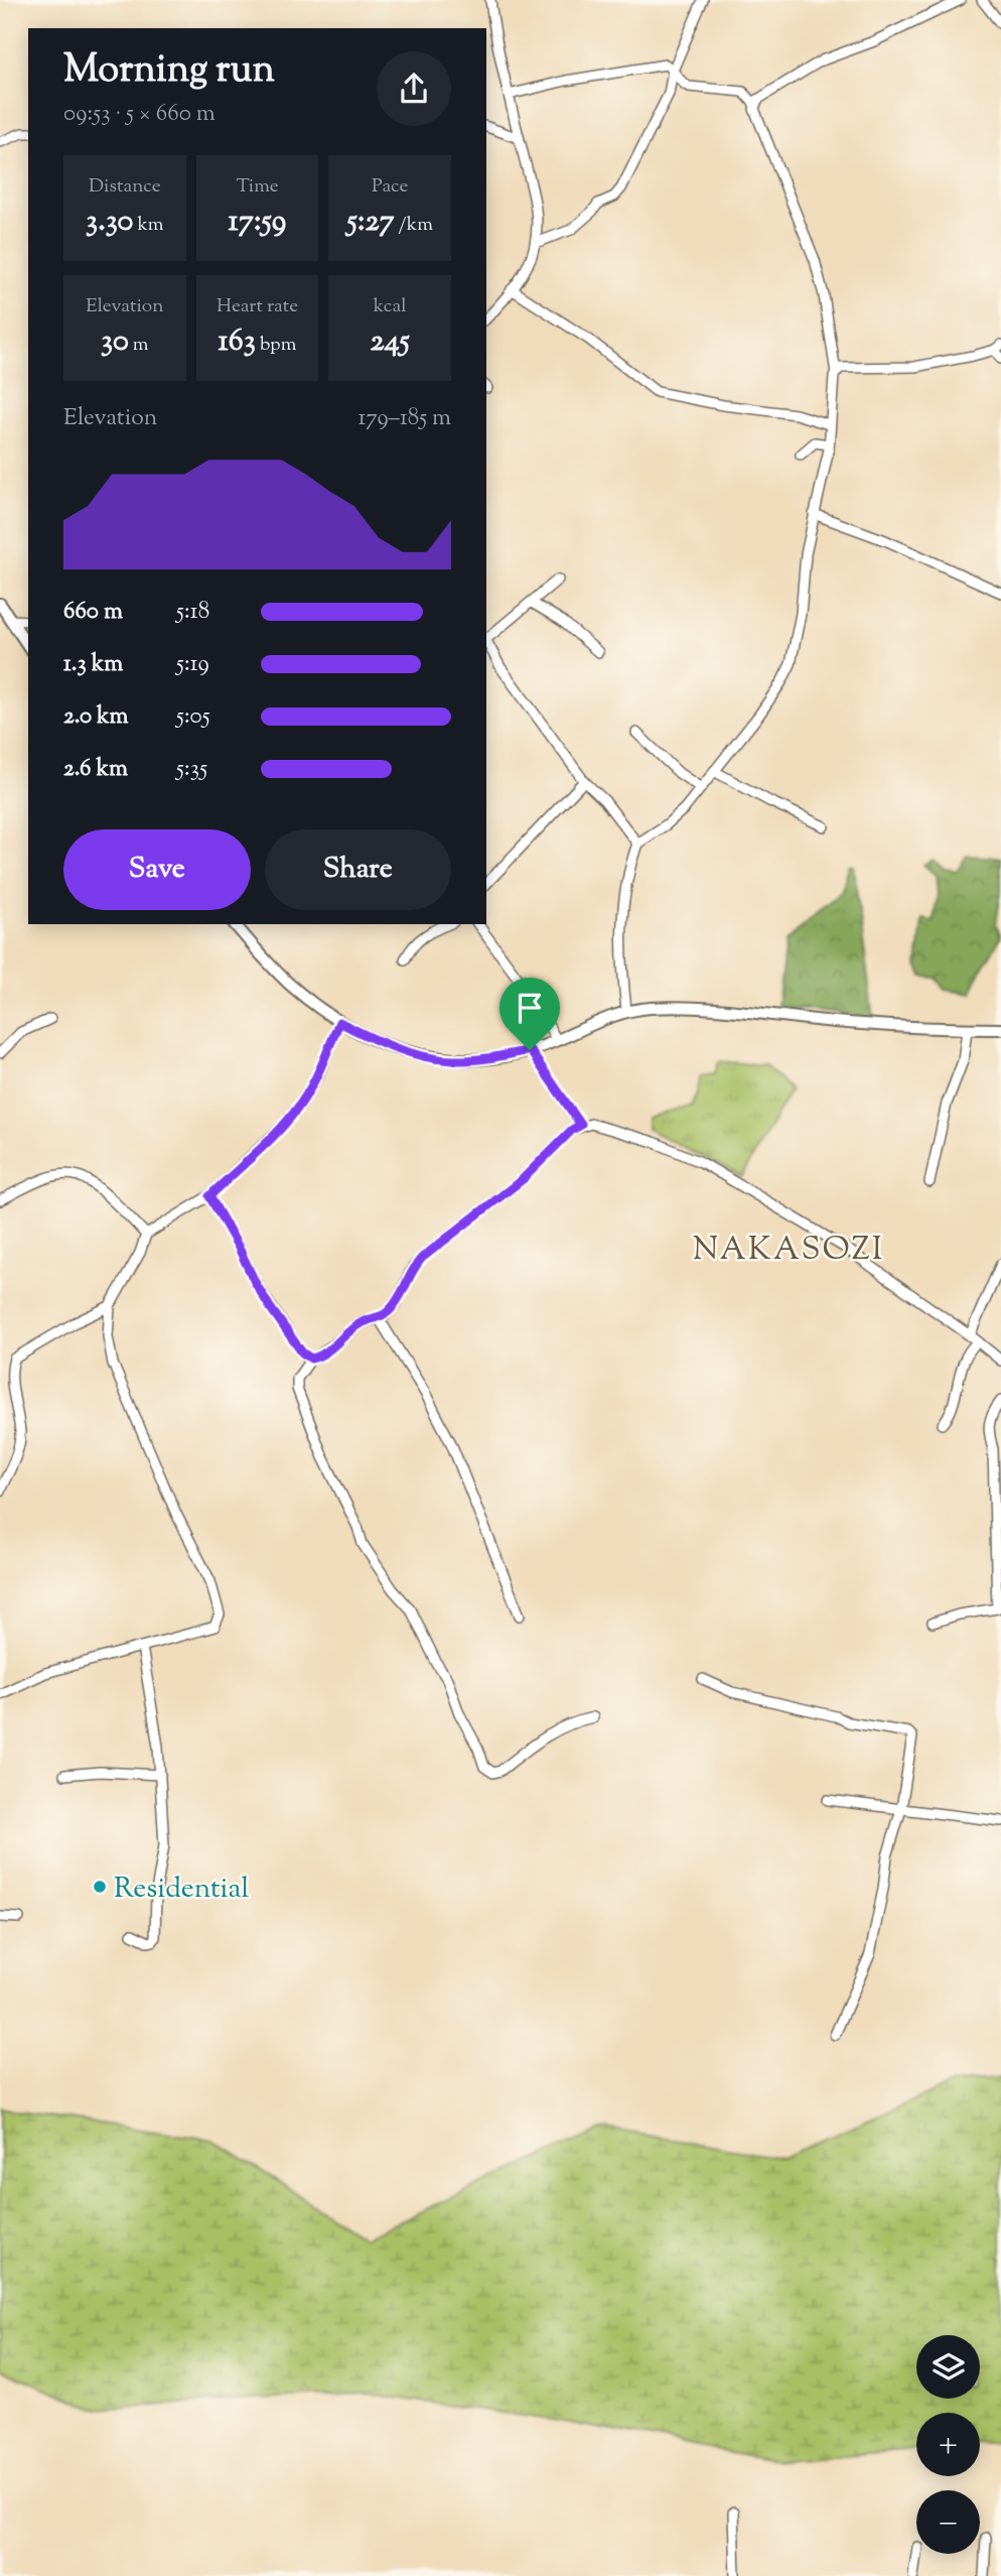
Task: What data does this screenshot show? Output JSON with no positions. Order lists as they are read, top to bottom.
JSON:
{
  "districts": ["NAKASOZI"],
  "places": ["Residential"],
  "page": {
    "heading": ["Morning run", "09:53 · 5 × 660 m"],
    "stats": [
      ["Distance", "3.30 km"],
      ["Time", "17:59"],
      ["Pace", "5:27 /km"],
      ["Elevation", "30 m"],
      ["Heart rate", "163 bpm"],
      ["kcal", "245"]
    ],
    "chart": ["Elevation", "179–185 m"],
    "list": [
      {
        "name": "660 m",
        "note": "5:18"
      },
      {
        "name": "1.3 km",
        "note": "5:19"
      },
      {
        "name": "2.0 km",
        "note": "5:05"
      },
      {
        "name": "2.6 km",
        "note": "5:35"
      }
    ],
    "buttons": ["Save", "Share"],
    "map_buttons": ["+", "−"]
  }
}
